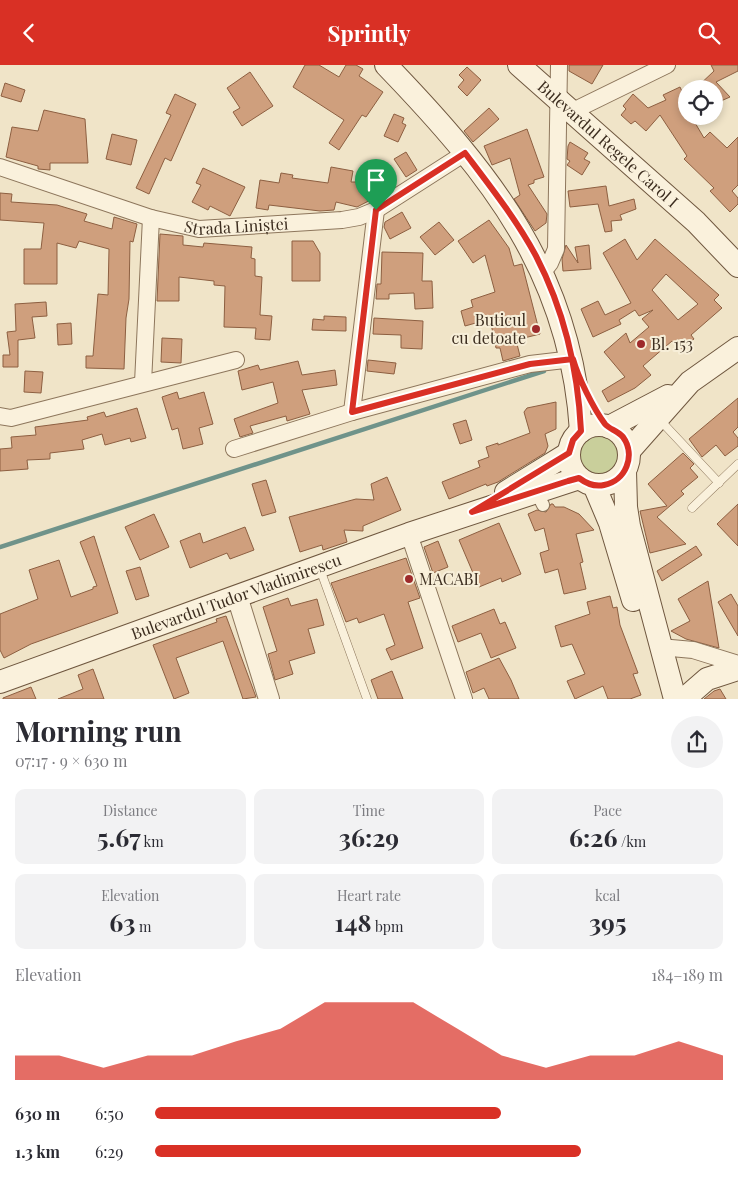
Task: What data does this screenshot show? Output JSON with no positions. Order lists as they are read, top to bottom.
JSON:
{
  "streets": {
    "main road": ["Bulevardul Regele Carol I", "Bulevardul Tudor Vladimirescu"],
    "street": ["Strada Liniștei"]
  },
  "places": ["Buticul cu detoate", "Bl. 153", "MACABI"],
  "page": {
    "header": "Sprintly",
    "heading": ["Morning run", "07:17 · 9 × 630 m"],
    "stats": [
      ["Distance", "5.67 km"],
      ["Time", "36:29"],
      ["Pace", "6:26 /km"],
      ["Elevation", "63 m"],
      ["Heart rate", "148 bpm"],
      ["kcal", "395"]
    ],
    "chart": ["Elevation", "184–189 m"],
    "list": [
      {
        "name": "630 m",
        "note": "6:50"
      },
      {
        "name": "1.3 km",
        "note": "6:29"
      }
    ]
  }
}
